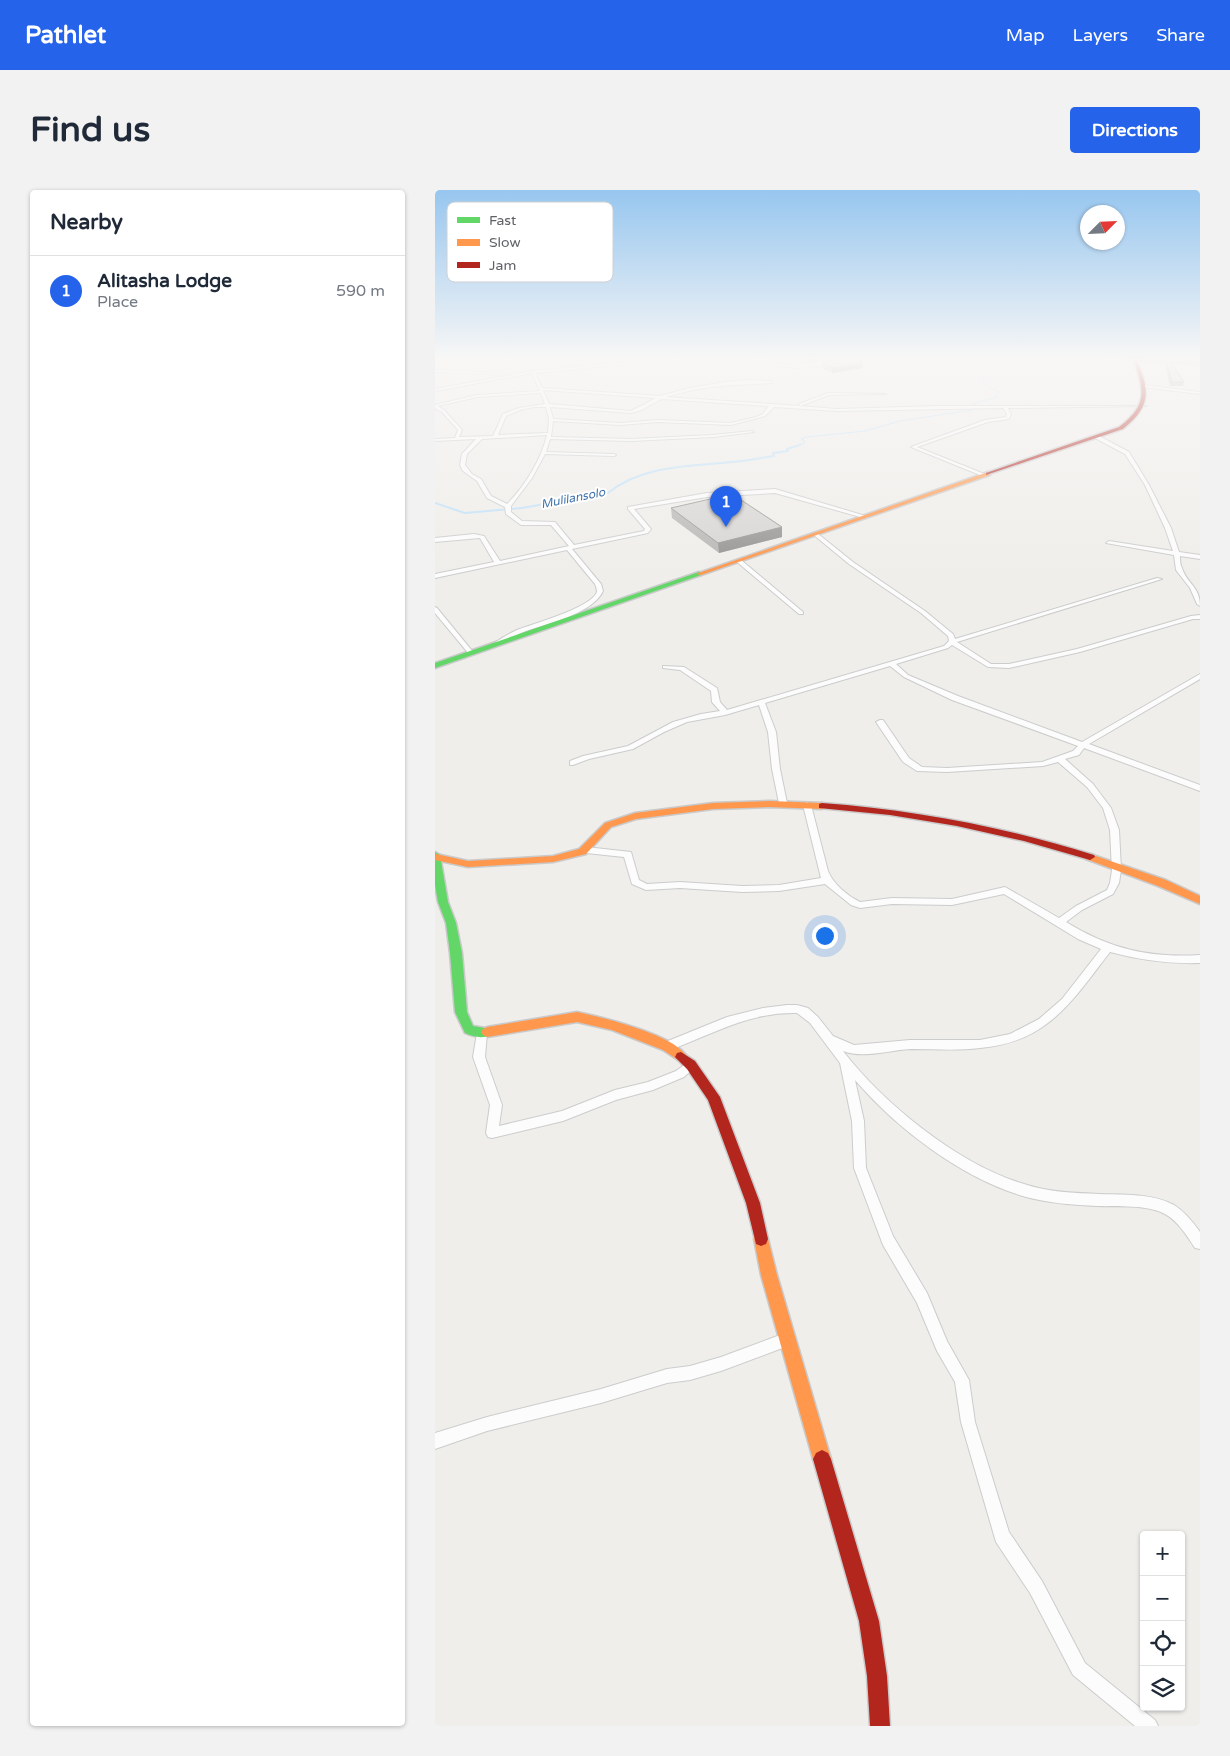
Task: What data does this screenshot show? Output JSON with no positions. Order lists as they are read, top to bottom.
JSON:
{
  "water": ["Mulilansolo"],
  "legend": ["Fast", "Slow", "Jam"],
  "north": "top right",
  "page": {
    "header": "Pathlet",
    "nav": ["Map", "Layers", "Share"],
    "buttons": "Directions",
    "title": "Find us",
    "heading": "Nearby",
    "list": [
      {
        "mark": "1",
        "name": "Alitasha Lodge",
        "note": "Place",
        "value": "590 m"
      }
    ],
    "pins": "1",
    "map_buttons": ["+", "−"]
  }
}
